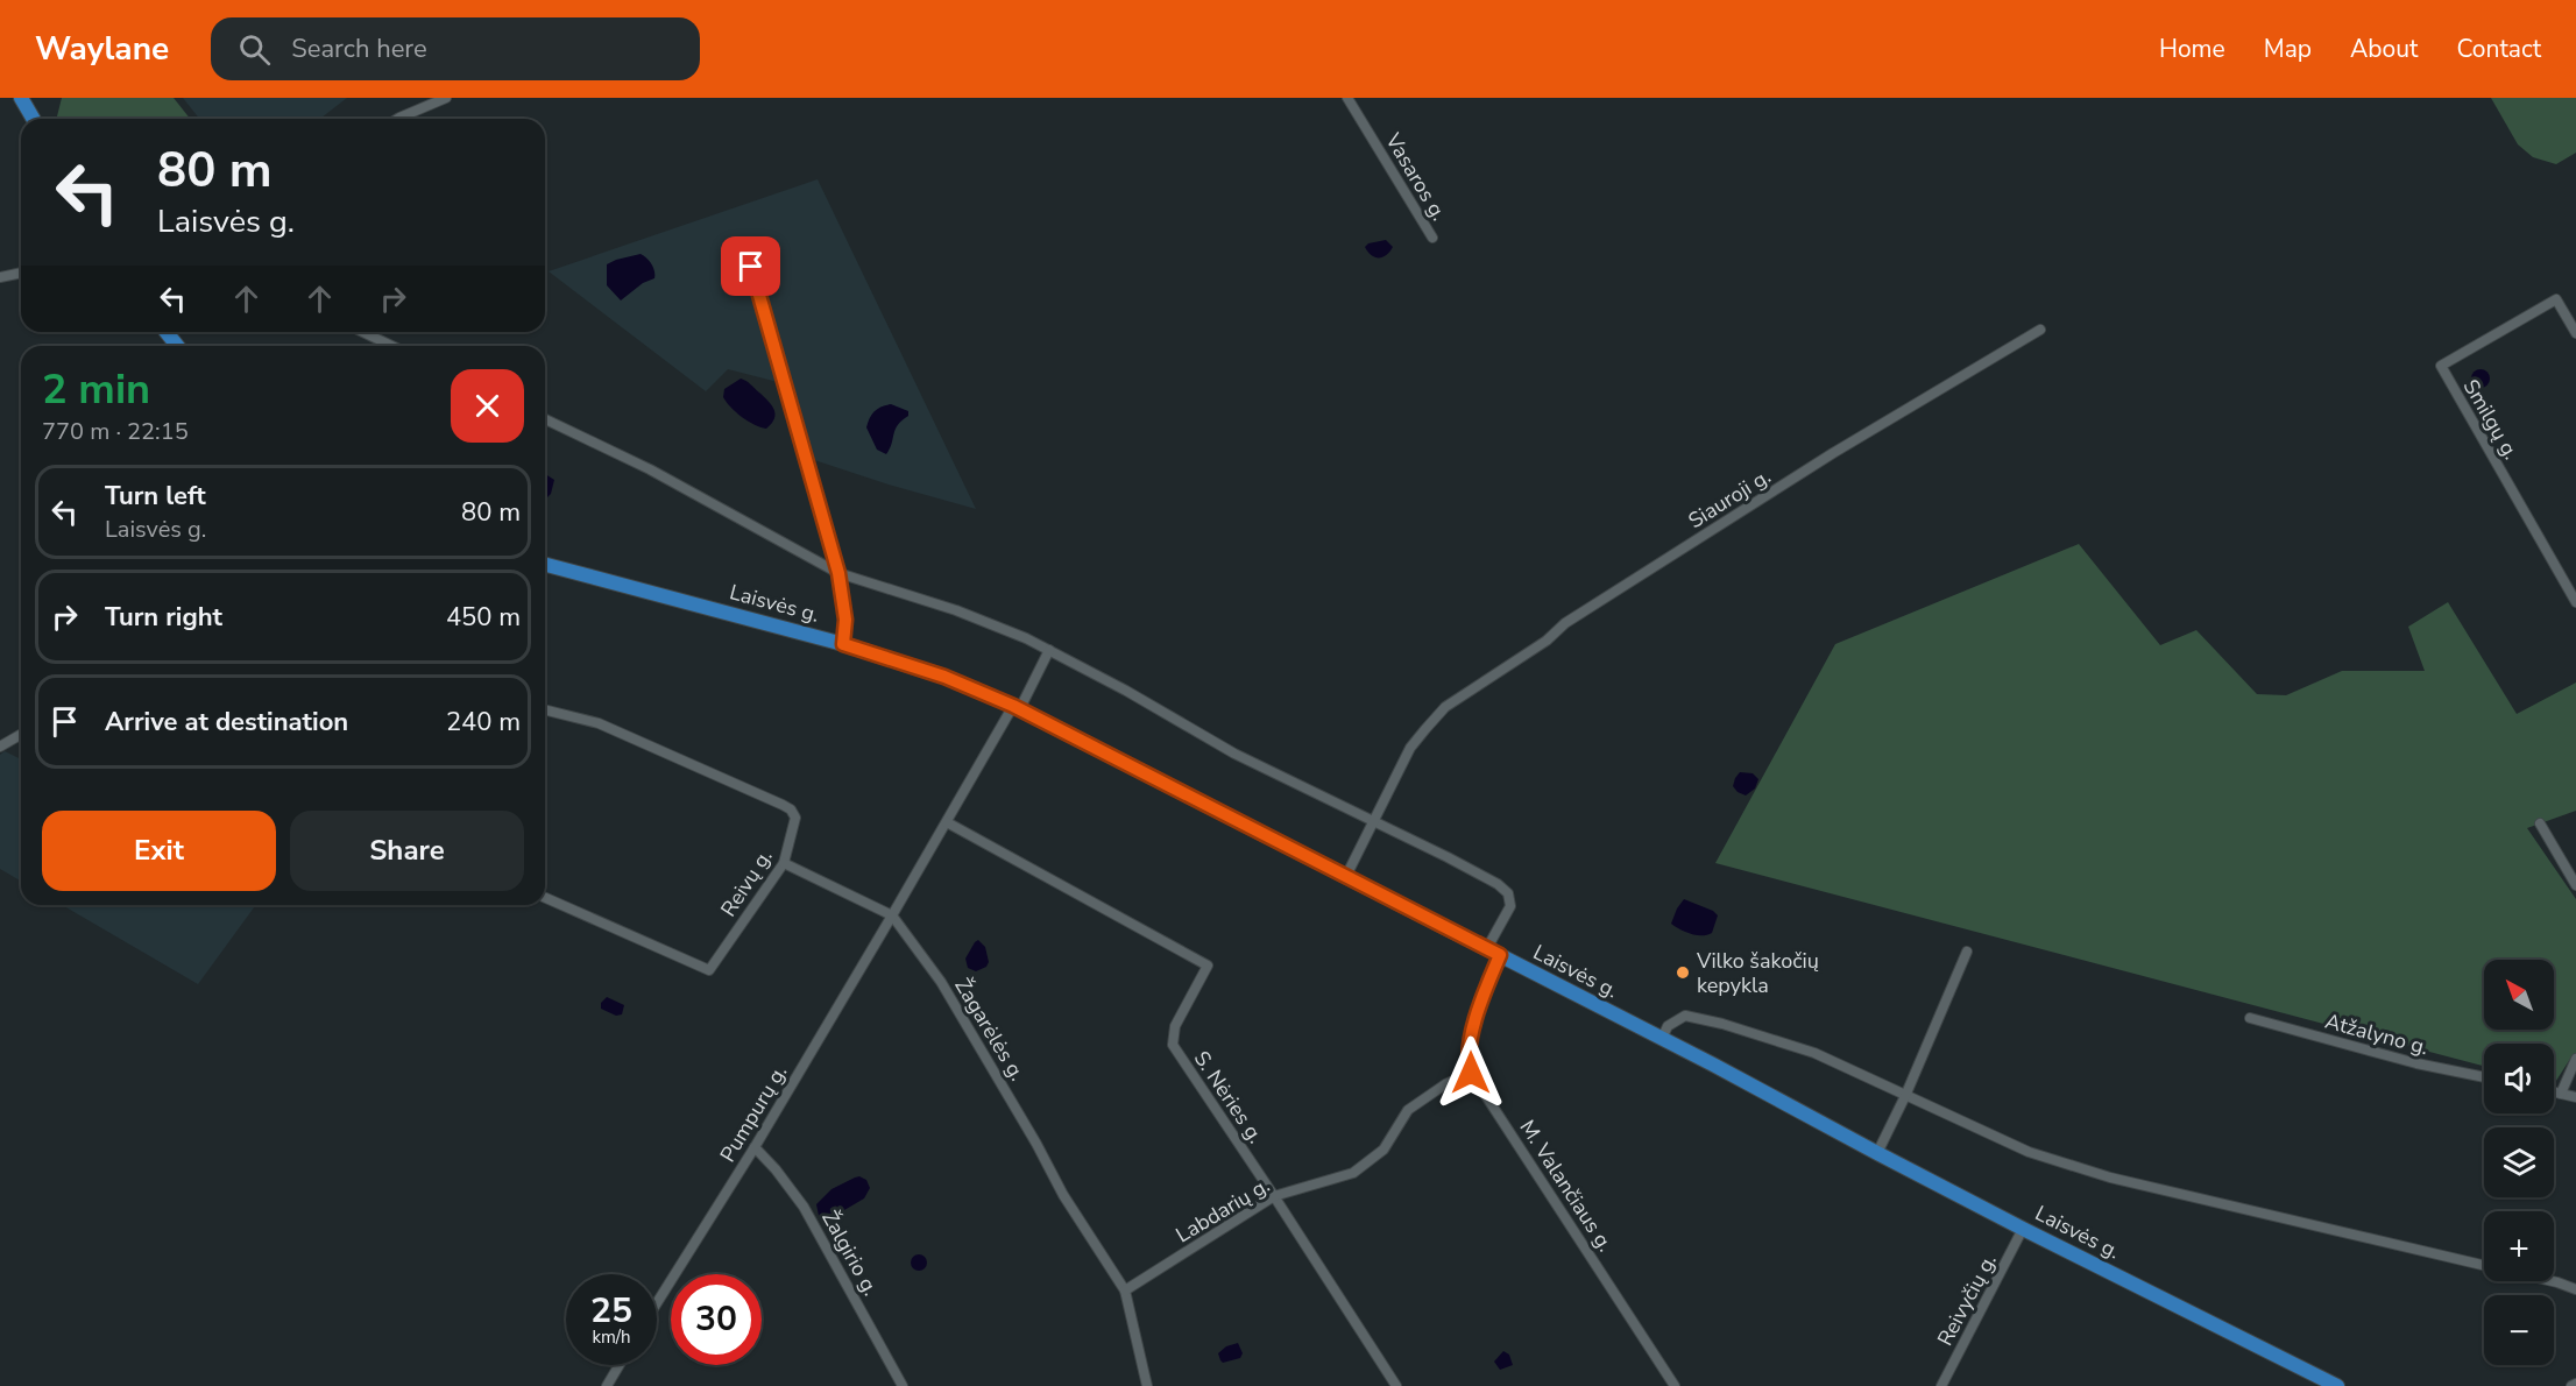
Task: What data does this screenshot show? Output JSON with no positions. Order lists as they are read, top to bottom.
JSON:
{
  "streets": {
    "main road": ["Laisvės g."],
    "street": [
      "Vasaros g.",
      "Smilgų g.",
      "Siauroji g.",
      "Reivų g.",
      "Žagarėlės g.",
      "Atžalyno g.",
      "S. Nėries g.",
      "Pumpurų g.",
      "M. Valančiaus g.",
      "Labdarių g.",
      "Žalgirio g.",
      "Reivyčių g."
    ]
  },
  "crossings": [
    ["Siauroji g.", "Laisvės g."],
    ["Laisvės g.", "Reivyčių g."],
    ["Žagarėlės g.", "Pumpurų g."],
    ["Žagarėlės g.", "Labdarių g."],
    ["S. Nėries g.", "Labdarių g."],
    ["Pumpurų g.", "Žalgirio g."],
    ["M. Valančiaus g.", "Labdarių g."]
  ],
  "places": ["Vilko šakočių kepykla"],
  "north": "top left",
  "page": {
    "header": "Waylane",
    "search": "Search here",
    "nav": [
      "Home",
      "Map",
      "About",
      "Contact"
    ],
    "turn": ["80 m", "Laisvės g."],
    "heading": ["2 min", "770 m · 22:15"],
    "list": [
      {
        "name": "Turn left",
        "note": "Laisvės g.",
        "value": "80 m"
      },
      {
        "name": "Turn right",
        "value": "450 m"
      },
      {
        "name": "Arrive at destination",
        "value": "240 m"
      }
    ],
    "buttons": ["Exit", "Share"],
    "map_buttons": ["+", "−"],
    "speed": "25 km/h",
    "limit": "30"
  }
}
